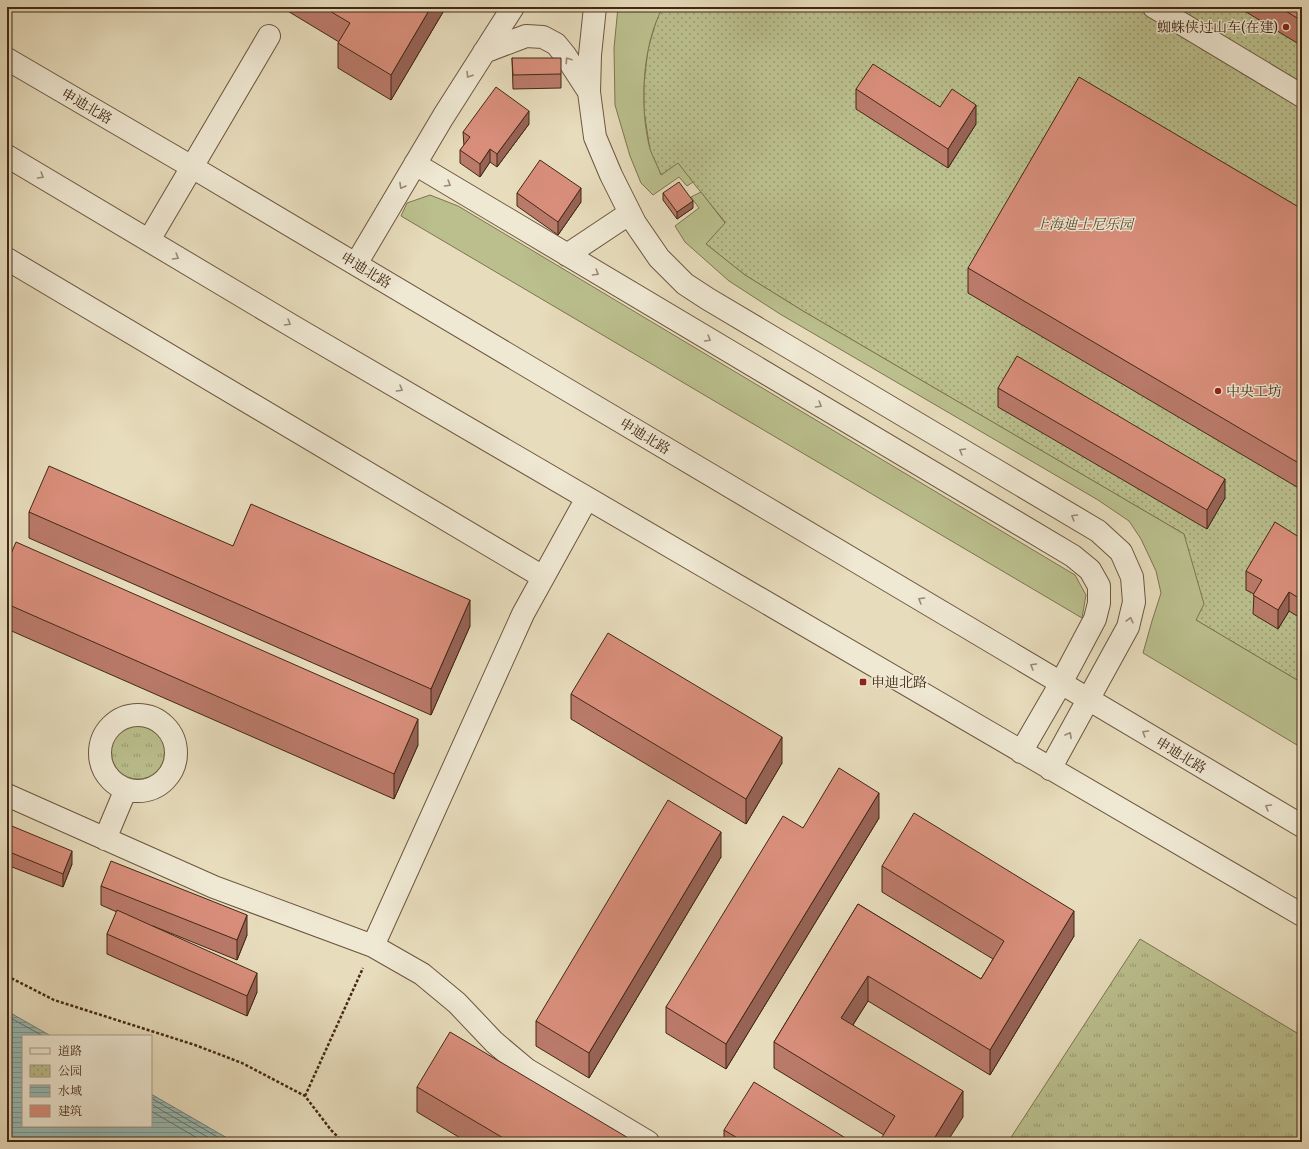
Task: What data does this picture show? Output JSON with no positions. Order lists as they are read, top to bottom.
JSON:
{
  "streets": {
    "street": ["申迪北路"]
  },
  "parks": ["上海迪士尼乐园"],
  "places": {
    "other": ["蜘蛛侠过山车(在建)", "中央工坊"],
    "transit": ["申迪北路"]
  },
  "legend": [
    "道路",
    "公园",
    "水域",
    "建筑"
  ]
}
